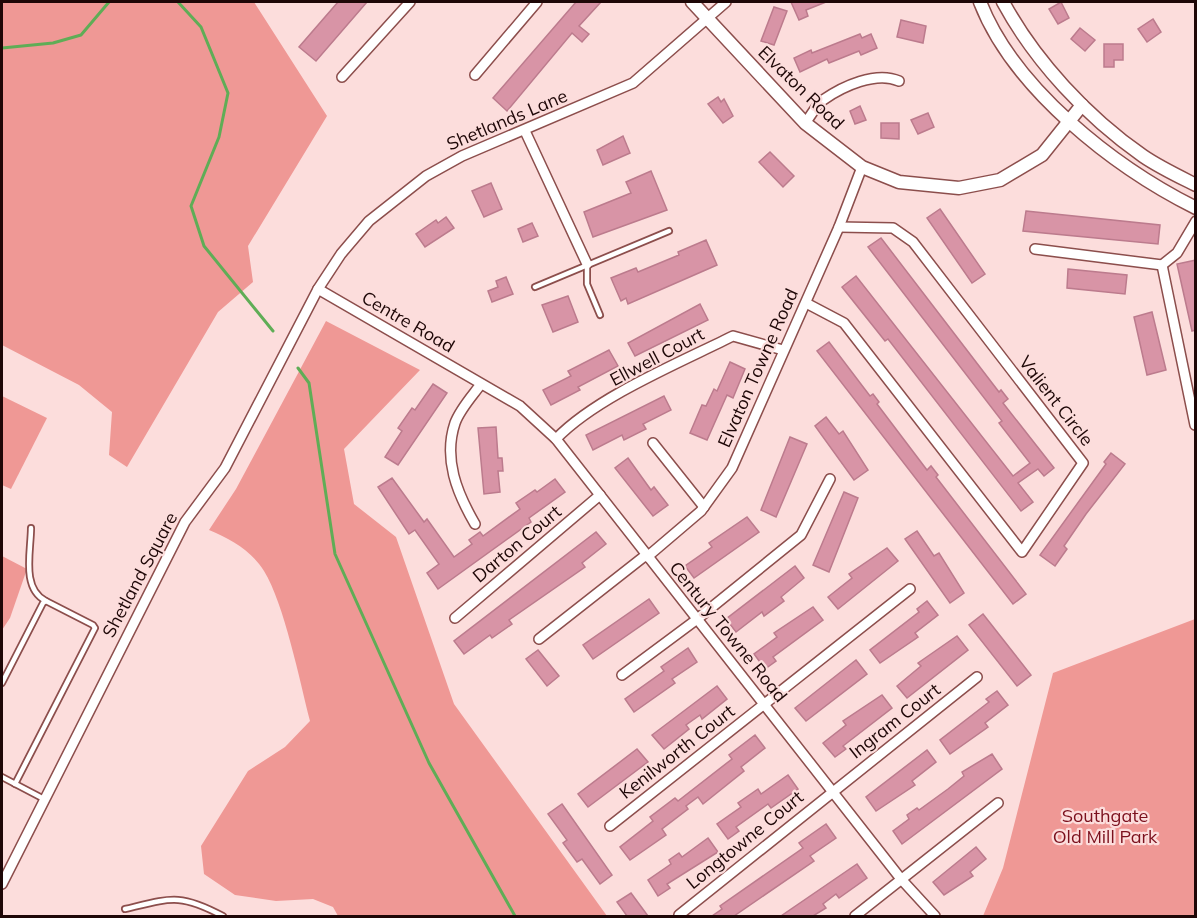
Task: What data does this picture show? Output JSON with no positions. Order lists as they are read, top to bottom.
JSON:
{
  "streets": {
    "street": [
      "Elvaton Road",
      "Shetlands Lane",
      "Centre Road",
      "Ellwell Court",
      "Elvaton Towne Road",
      "Valient Circle",
      "Darton Court",
      "Shetland Square",
      "Century Towne Road",
      "Ingram Court",
      "Kenilworth Court",
      "Longtowne Court"
    ]
  },
  "crossings": [
    ["Elvaton Road", "Shetlands Lane"],
    ["Elvaton Road", "Elvaton Towne Road"],
    ["Shetlands Lane", "Centre Road"],
    ["Shetlands Lane", "Shetland Square"],
    ["Centre Road", "Shetland Square"],
    ["Centre Road", "Century Towne Road"],
    ["Ellwell Court", "Elvaton Towne Road"],
    ["Ellwell Court", "Century Towne Road"],
    ["Elvaton Towne Road", "Valient Circle"],
    ["Elvaton Towne Road", "Century Towne Road"],
    ["Darton Court", "Century Towne Road"],
    ["Century Towne Road", "Ingram Court"],
    ["Century Towne Road", "Kenilworth Court"],
    ["Century Towne Road", "Longtowne Court"],
    ["Ingram Court", "Longtowne Court"]
  ],
  "parks": ["Southgate Old Mill Park"]
}
